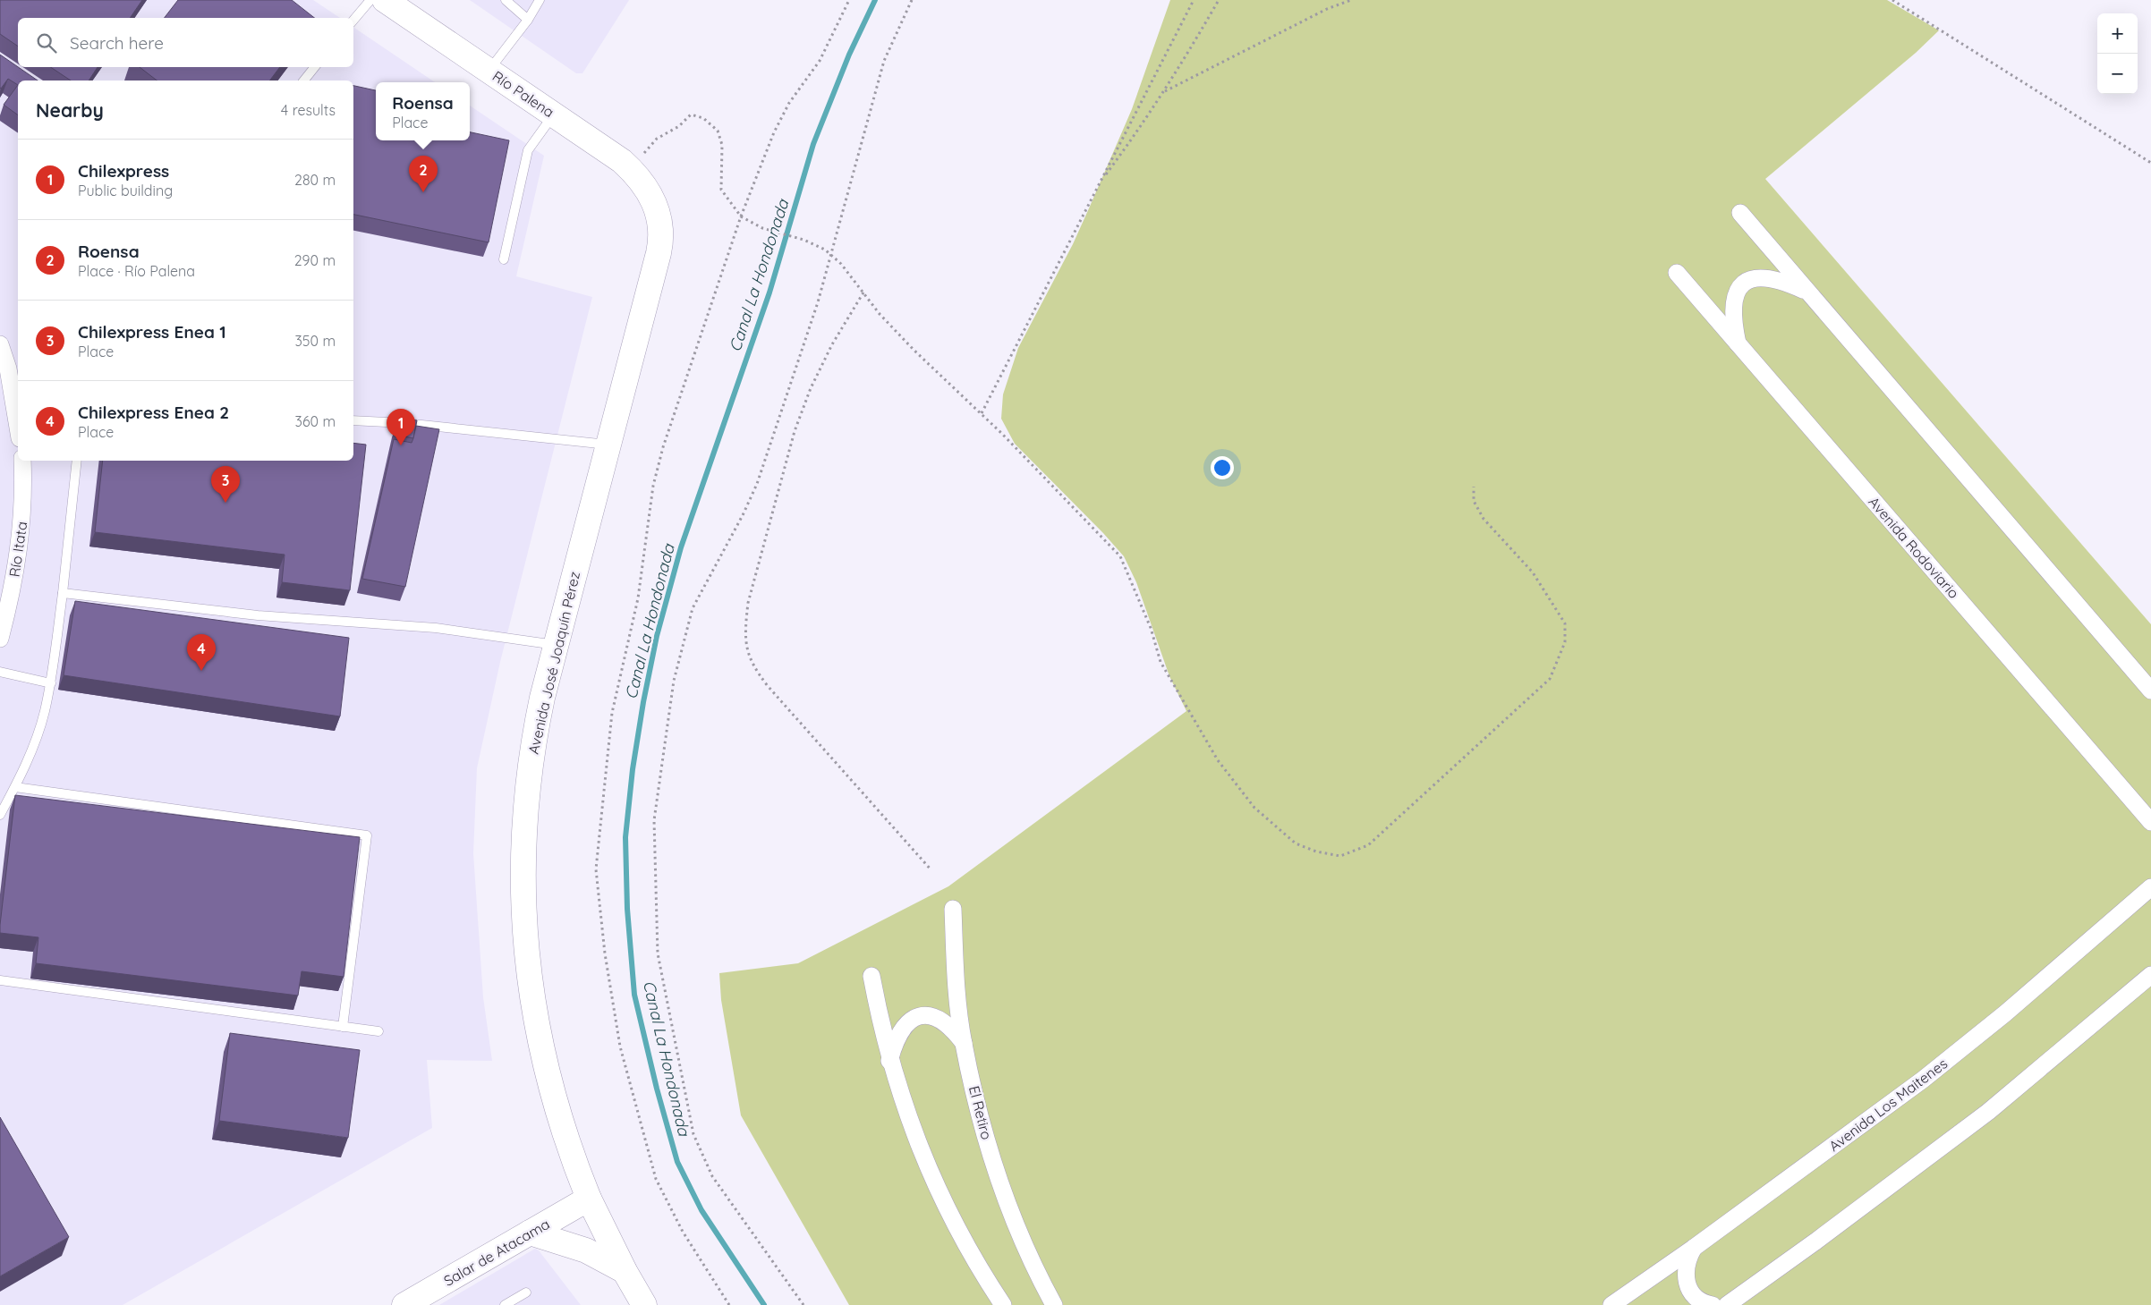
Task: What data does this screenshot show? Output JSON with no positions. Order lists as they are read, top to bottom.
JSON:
{
  "streets": {
    "main road": ["Río Palena", "Avenida José Joaquín Pérez", "Salar de Atacama"],
    "street": [
      "Avenida Rodoviario",
      "Río Itata",
      "Avenida Los Maitenes",
      "El Retiro"
    ]
  },
  "crossings": [
    ["Río Palena", "Avenida José Joaquín Pérez"],
    ["Avenida José Joaquín Pérez", "Salar de Atacama"]
  ],
  "water": ["Canal La Hondonada"],
  "page": {
    "map_buttons": ["+", "−"],
    "search": "Search here",
    "heading": ["Nearby", "4 results"],
    "popup": ["Roensa", "Place"],
    "list": [
      {
        "mark": "1",
        "name": "Chilexpress",
        "note": "Public building",
        "value": "280 m"
      },
      {
        "mark": "2",
        "name": "Roensa",
        "note": "Place · Río Palena",
        "value": "290 m"
      },
      {
        "mark": "3",
        "name": "Chilexpress Enea 1",
        "note": "Place",
        "value": "350 m"
      },
      {
        "mark": "4",
        "name": "Chilexpress Enea 2",
        "note": "Place",
        "value": "360 m"
      }
    ],
    "pins": [
      "2",
      "1",
      "3",
      "4"
    ]
  }
}
